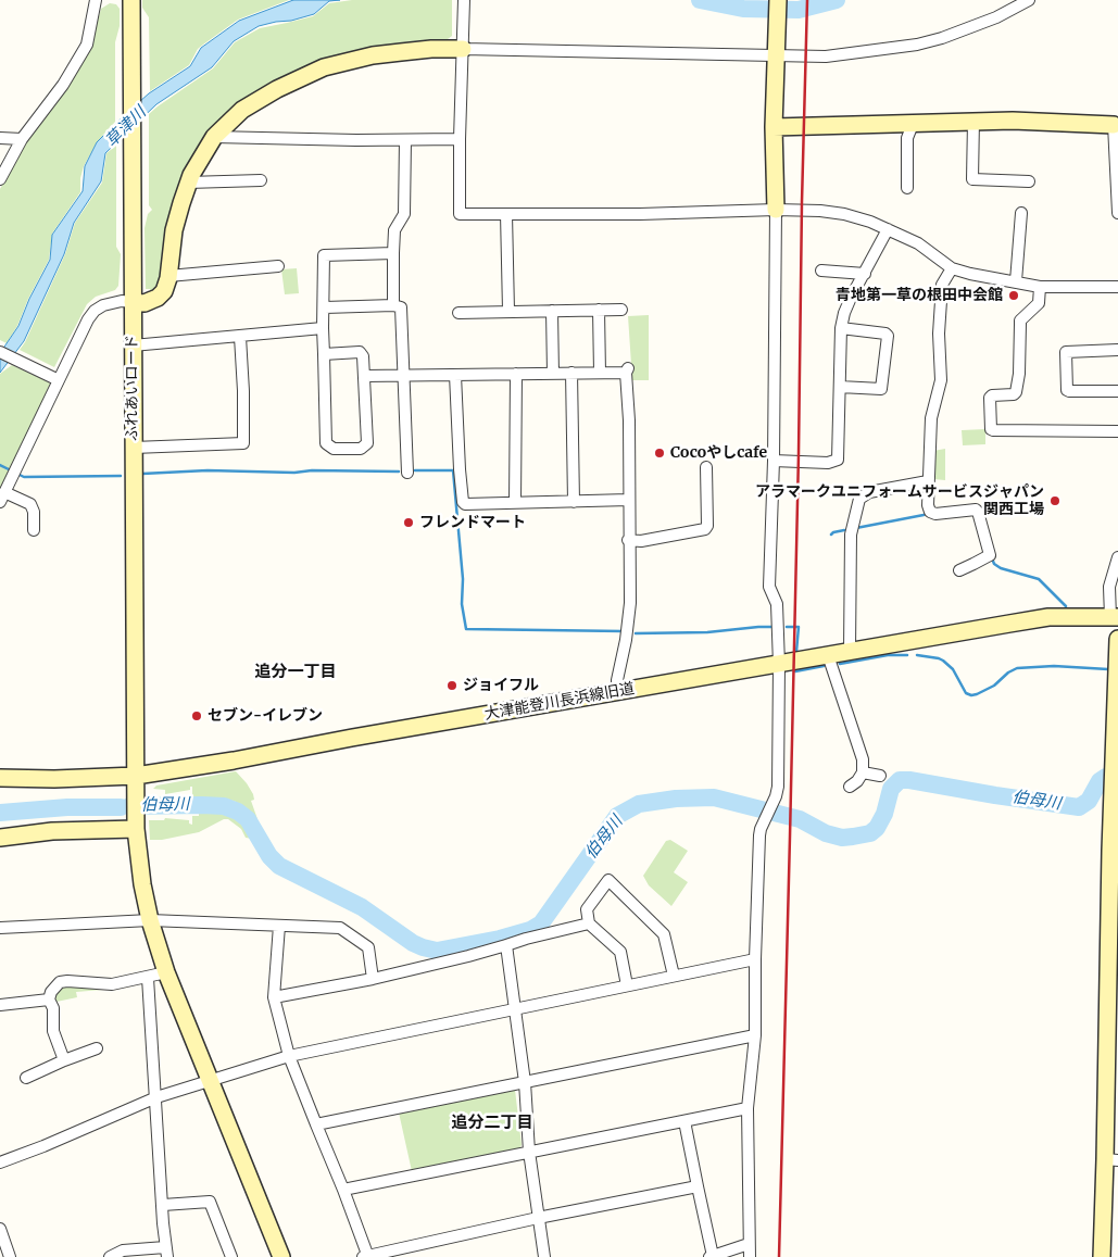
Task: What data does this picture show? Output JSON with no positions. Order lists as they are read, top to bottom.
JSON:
{
  "streets": {
    "street": ["ふれあいロード", "大津能登川長浜線旧道"]
  },
  "crossings": [
    ["ふれあいロード", "大津能登川長浜線旧道"]
  ],
  "districts": ["追分一丁目", "追分二丁目"],
  "water": ["草津川", "伯母川"],
  "places": [
    "青地第一草の根田中会館",
    "Cocoやしcafe",
    "アラマークユニフォームサービスジャパン 関西工場",
    "フレンドマート",
    "ジョイフル",
    "セブン-イレブン"
  ]
}
